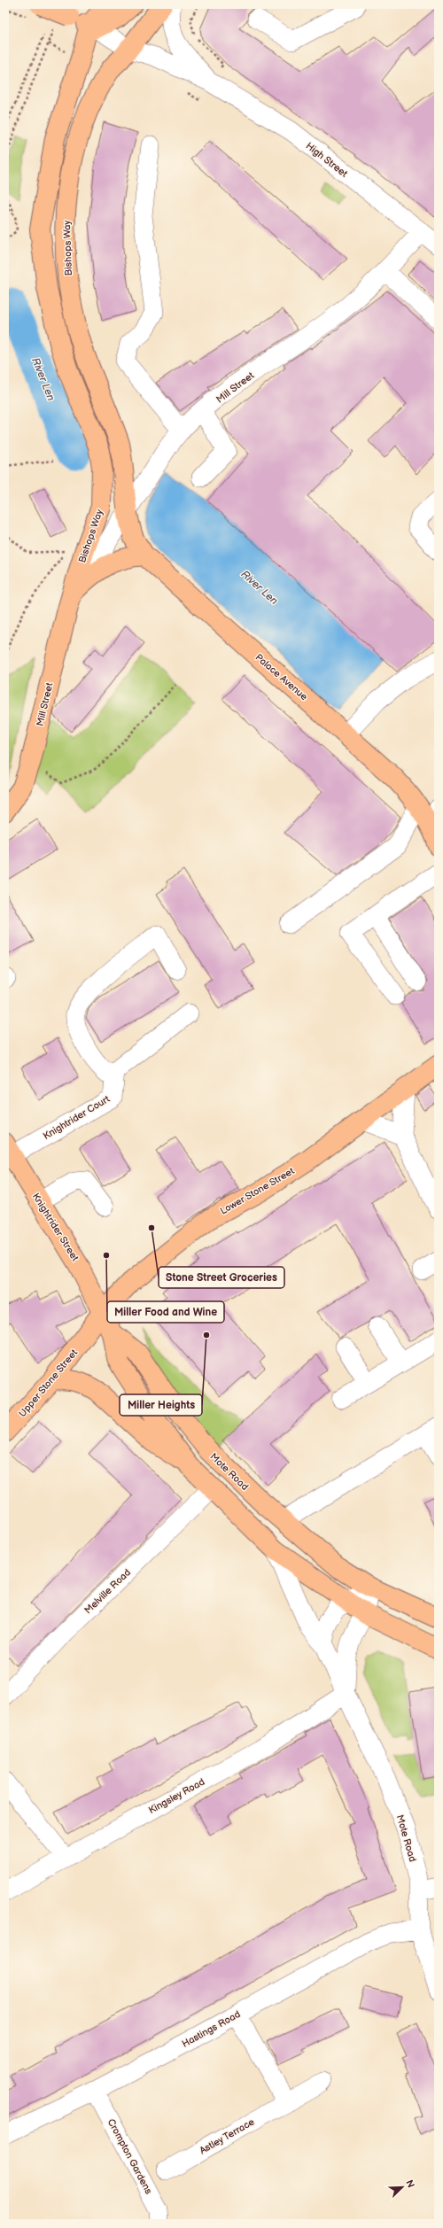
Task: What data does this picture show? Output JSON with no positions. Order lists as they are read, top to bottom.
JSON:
{
  "streets": {
    "highway": [
      "Bishops Way",
      "Mill Street",
      "Palace Avenue",
      "Lower Stone Street",
      "Knightrider Street",
      "Upper Stone Street",
      "Mote Road"
    ],
    "street": [
      "High Street",
      "Knightrider Court",
      "Melville Road",
      "Kingsley Road",
      "Hastings Road",
      "Astley Terrace",
      "Crompton Gardens"
    ]
  },
  "crossings": [
    ["High Street", "Bishops Way"],
    ["High Street", "Mill Street"],
    ["Bishops Way", "Mill Street"],
    ["Bishops Way", "Palace Avenue"],
    ["Mill Street", "Palace Avenue"],
    ["Knightrider Court", "Knightrider Street"],
    ["Lower Stone Street", "Knightrider Street"],
    ["Lower Stone Street", "Upper Stone Street"],
    ["Lower Stone Street", "Mote Road"],
    ["Knightrider Street", "Upper Stone Street"],
    ["Knightrider Street", "Mote Road"],
    ["Upper Stone Street", "Mote Road"],
    ["Mote Road", "Melville Road"],
    ["Mote Road", "Kingsley Road"],
    ["Mote Road", "Hastings Road"],
    ["Hastings Road", "Crompton Gardens"]
  ],
  "water": ["River Len"],
  "places": ["Stone Street Groceries", "Miller Food and Wine", "Miller Heights"],
  "north": "top right"
}
